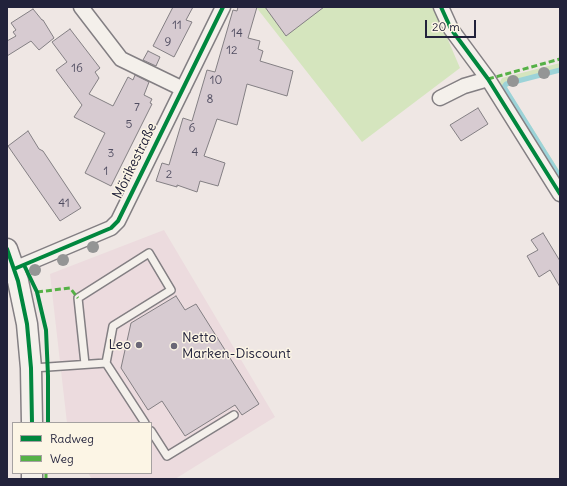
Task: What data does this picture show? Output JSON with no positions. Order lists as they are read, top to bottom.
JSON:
{
  "streets": {
    "street": ["Mörikestraße"]
  },
  "places": ["Leo", "Netto Marken-Discount"],
  "house_numbers": [
    "11",
    "14",
    "9",
    "12",
    "16",
    "10",
    "8",
    "7",
    "5",
    "6",
    "4",
    "3",
    "1",
    "2",
    "41"
  ],
  "legend": ["Radweg", "Weg"],
  "scale_bar": "20 m"
}
